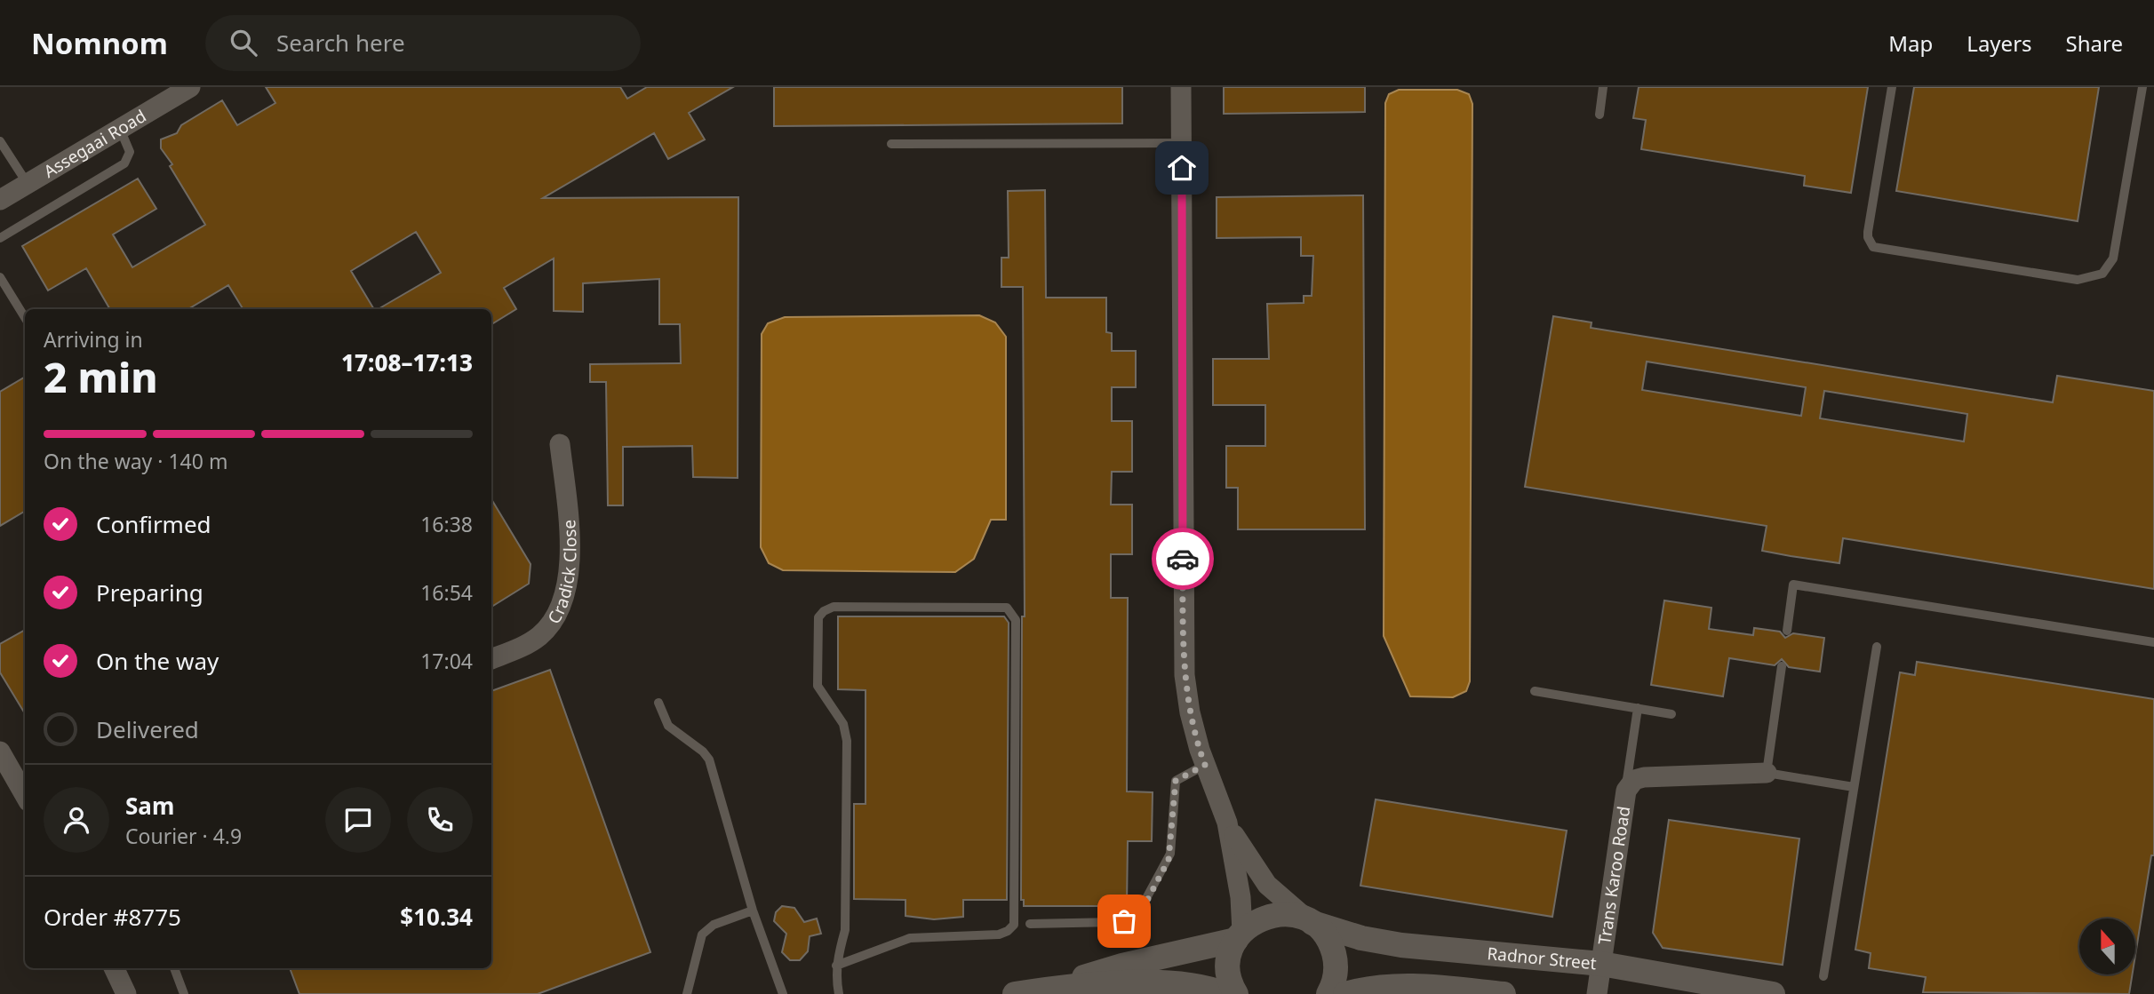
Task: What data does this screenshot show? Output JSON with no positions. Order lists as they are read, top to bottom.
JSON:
{
  "streets": {
    "street": [
      "Assegaai Road",
      "Cradick Close",
      "Trans Karoo Road",
      "Radnor Street"
    ]
  },
  "crossings": [
    ["Trans Karoo Road", "Radnor Street"]
  ],
  "north": "top",
  "page": {
    "header": "Nomnom",
    "search": "Search here",
    "nav": ["Map", "Layers", "Share"],
    "heading": ["2 min", "Arriving in", "17:08–17:13"],
    "panel": [
      "Sam",
      "Courier · 4.9",
      "Order #8775",
      "$10.34"
    ],
    "bar": "On the way · 140 m",
    "list": [
      ["Confirmed", "16:38"],
      ["Preparing", "16:54"],
      ["On the way", "17:04"],
      "Delivered"
    ]
  }
}
